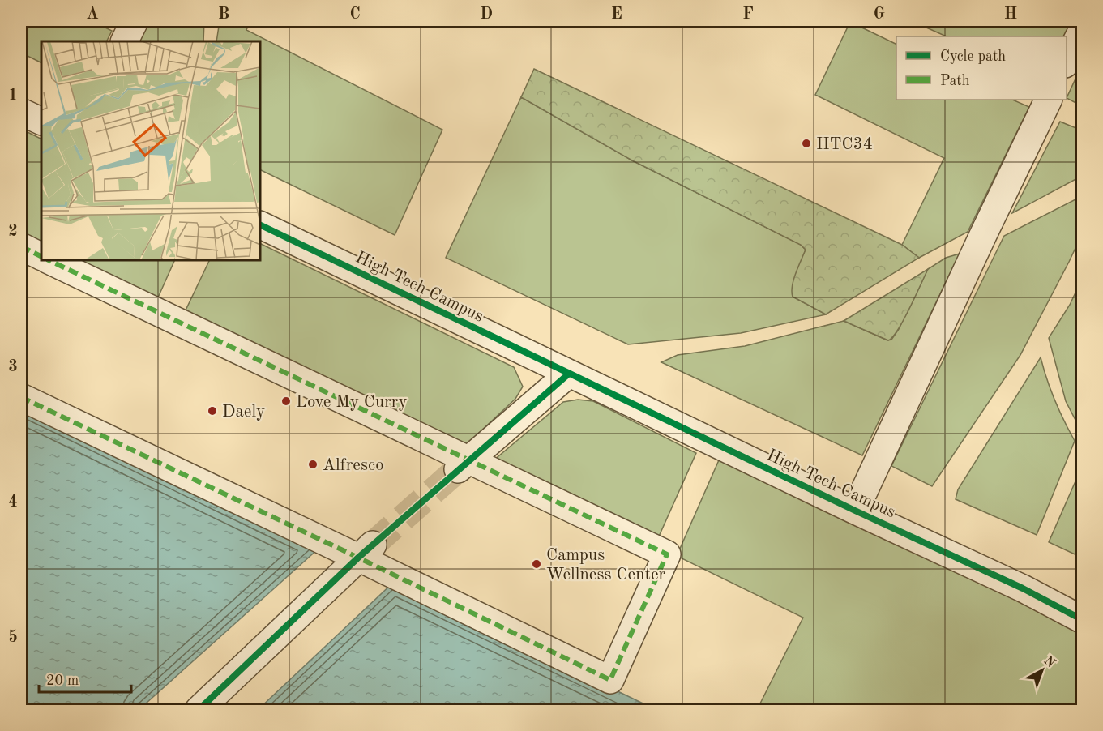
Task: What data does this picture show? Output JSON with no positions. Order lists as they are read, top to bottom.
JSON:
{
  "streets": {
    "street": ["High Tech Campus"]
  },
  "places": [
    "HTC34",
    "Love My Curry",
    "Daely",
    "Alfresco",
    "Campus Wellness Center"
  ],
  "legend": ["Cycle path", "Path"],
  "scale_bar": "20 m",
  "north": "top right",
  "grid": {
    "columns": [
      "A",
      "B",
      "C",
      "D",
      "E",
      "F",
      "G",
      "H"
    ],
    "rows": [
      "1",
      "2",
      "3",
      "4",
      "5"
    ]
  }
}
